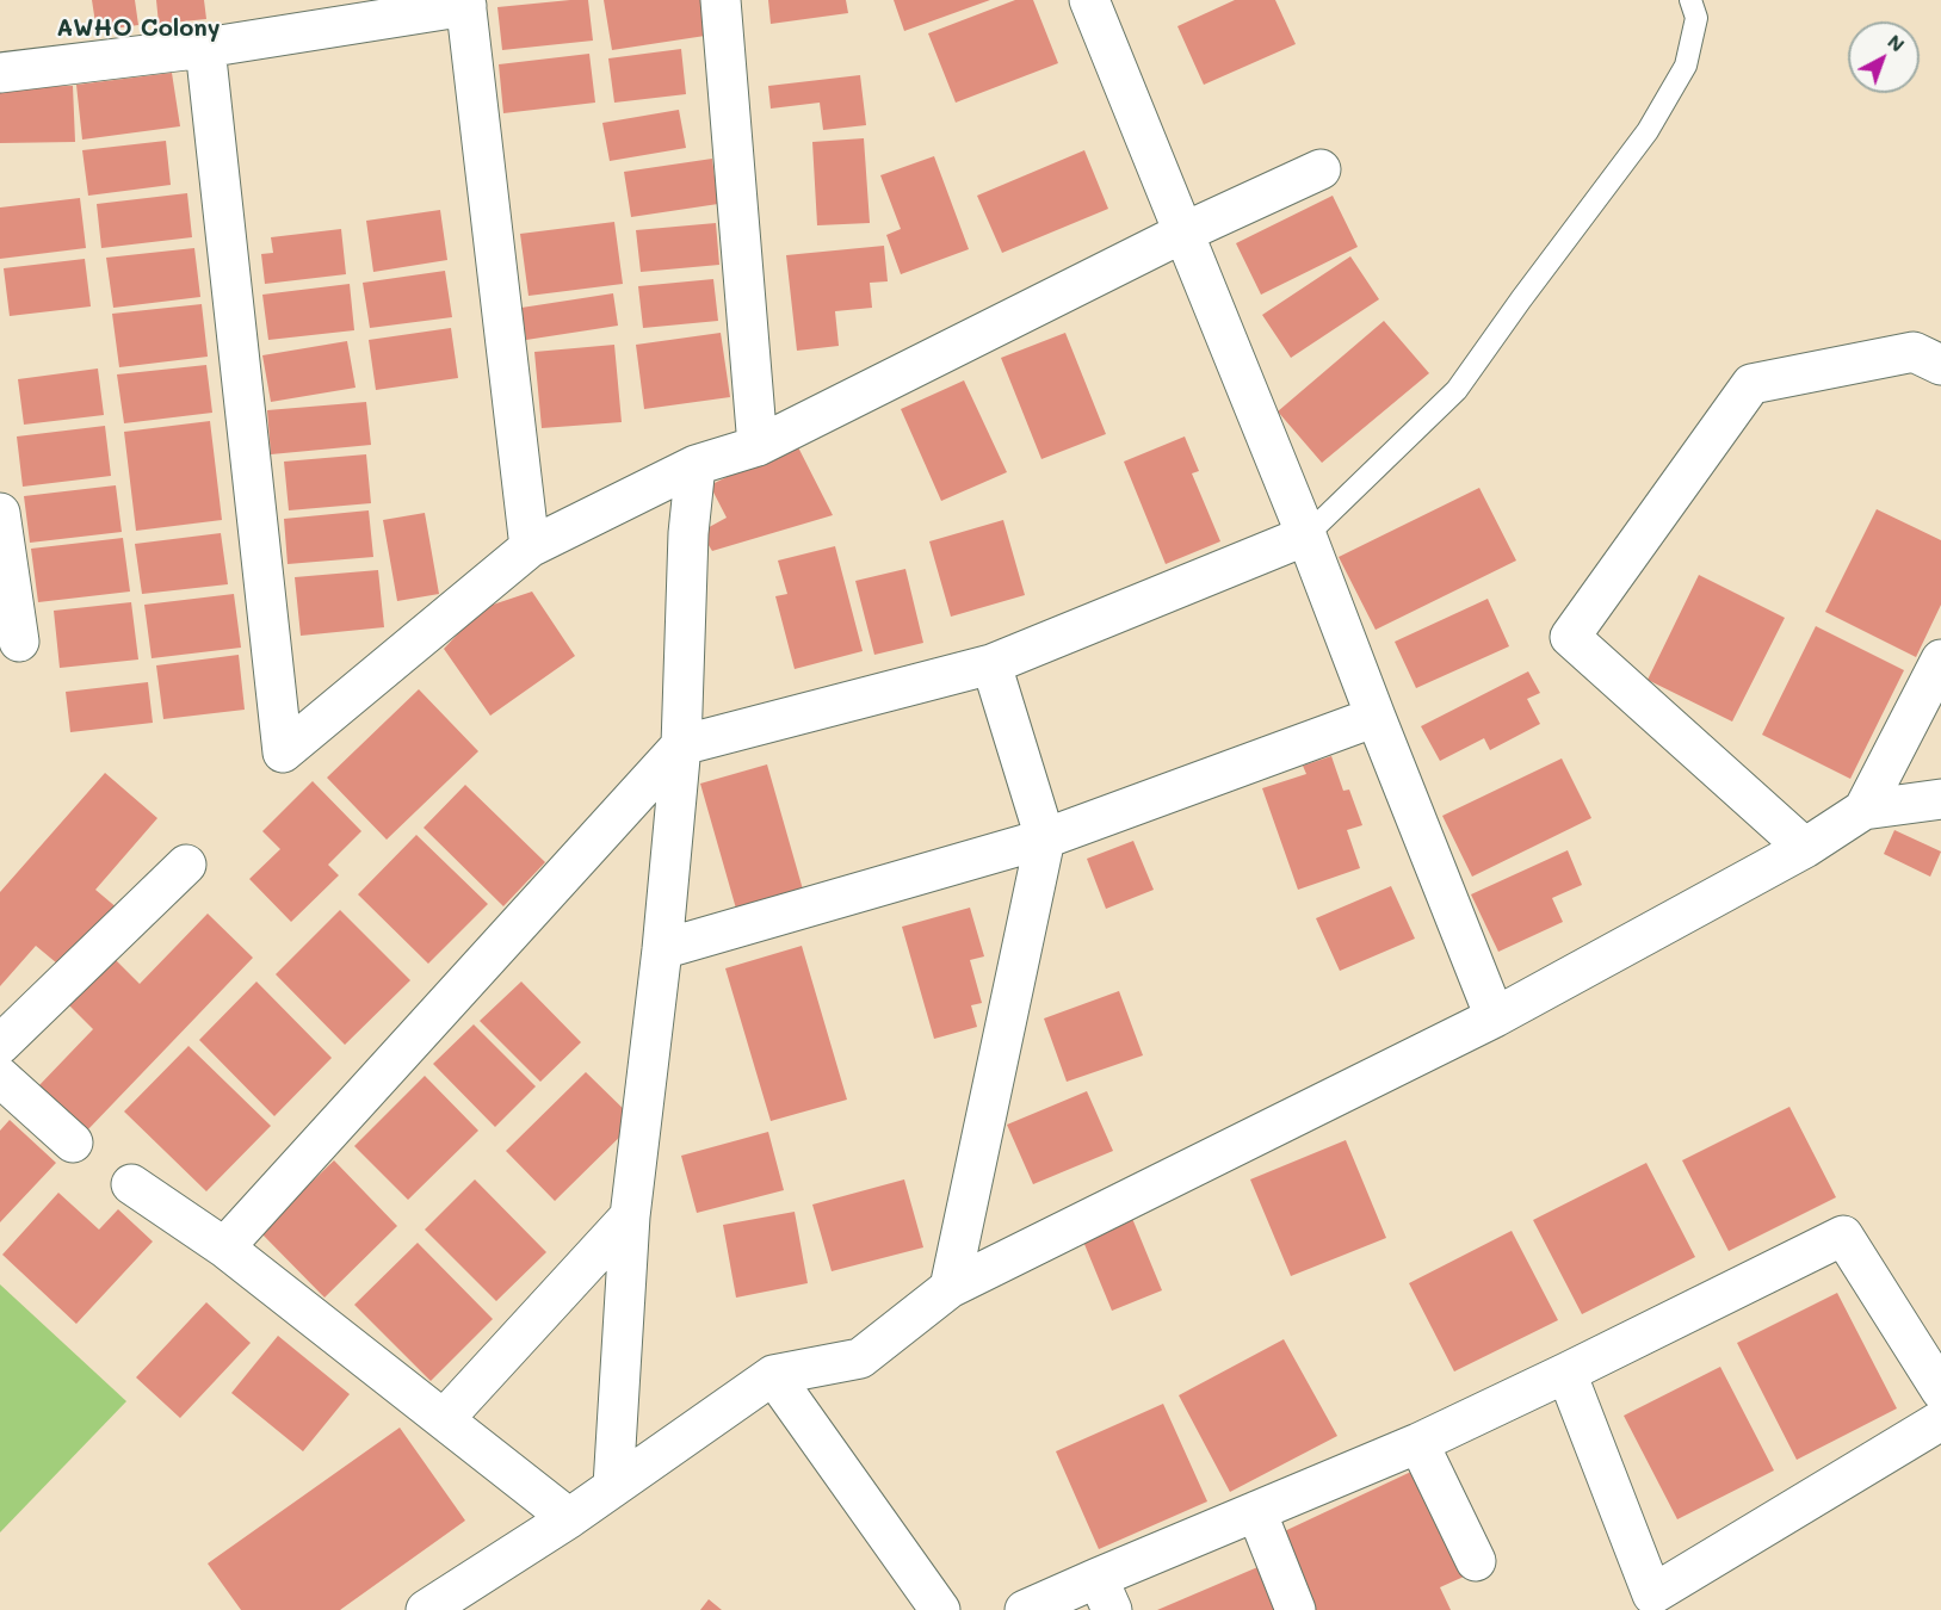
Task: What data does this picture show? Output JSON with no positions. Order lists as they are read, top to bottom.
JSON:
{
  "districts": ["AWHO Colony"],
  "north": "top right"
}
